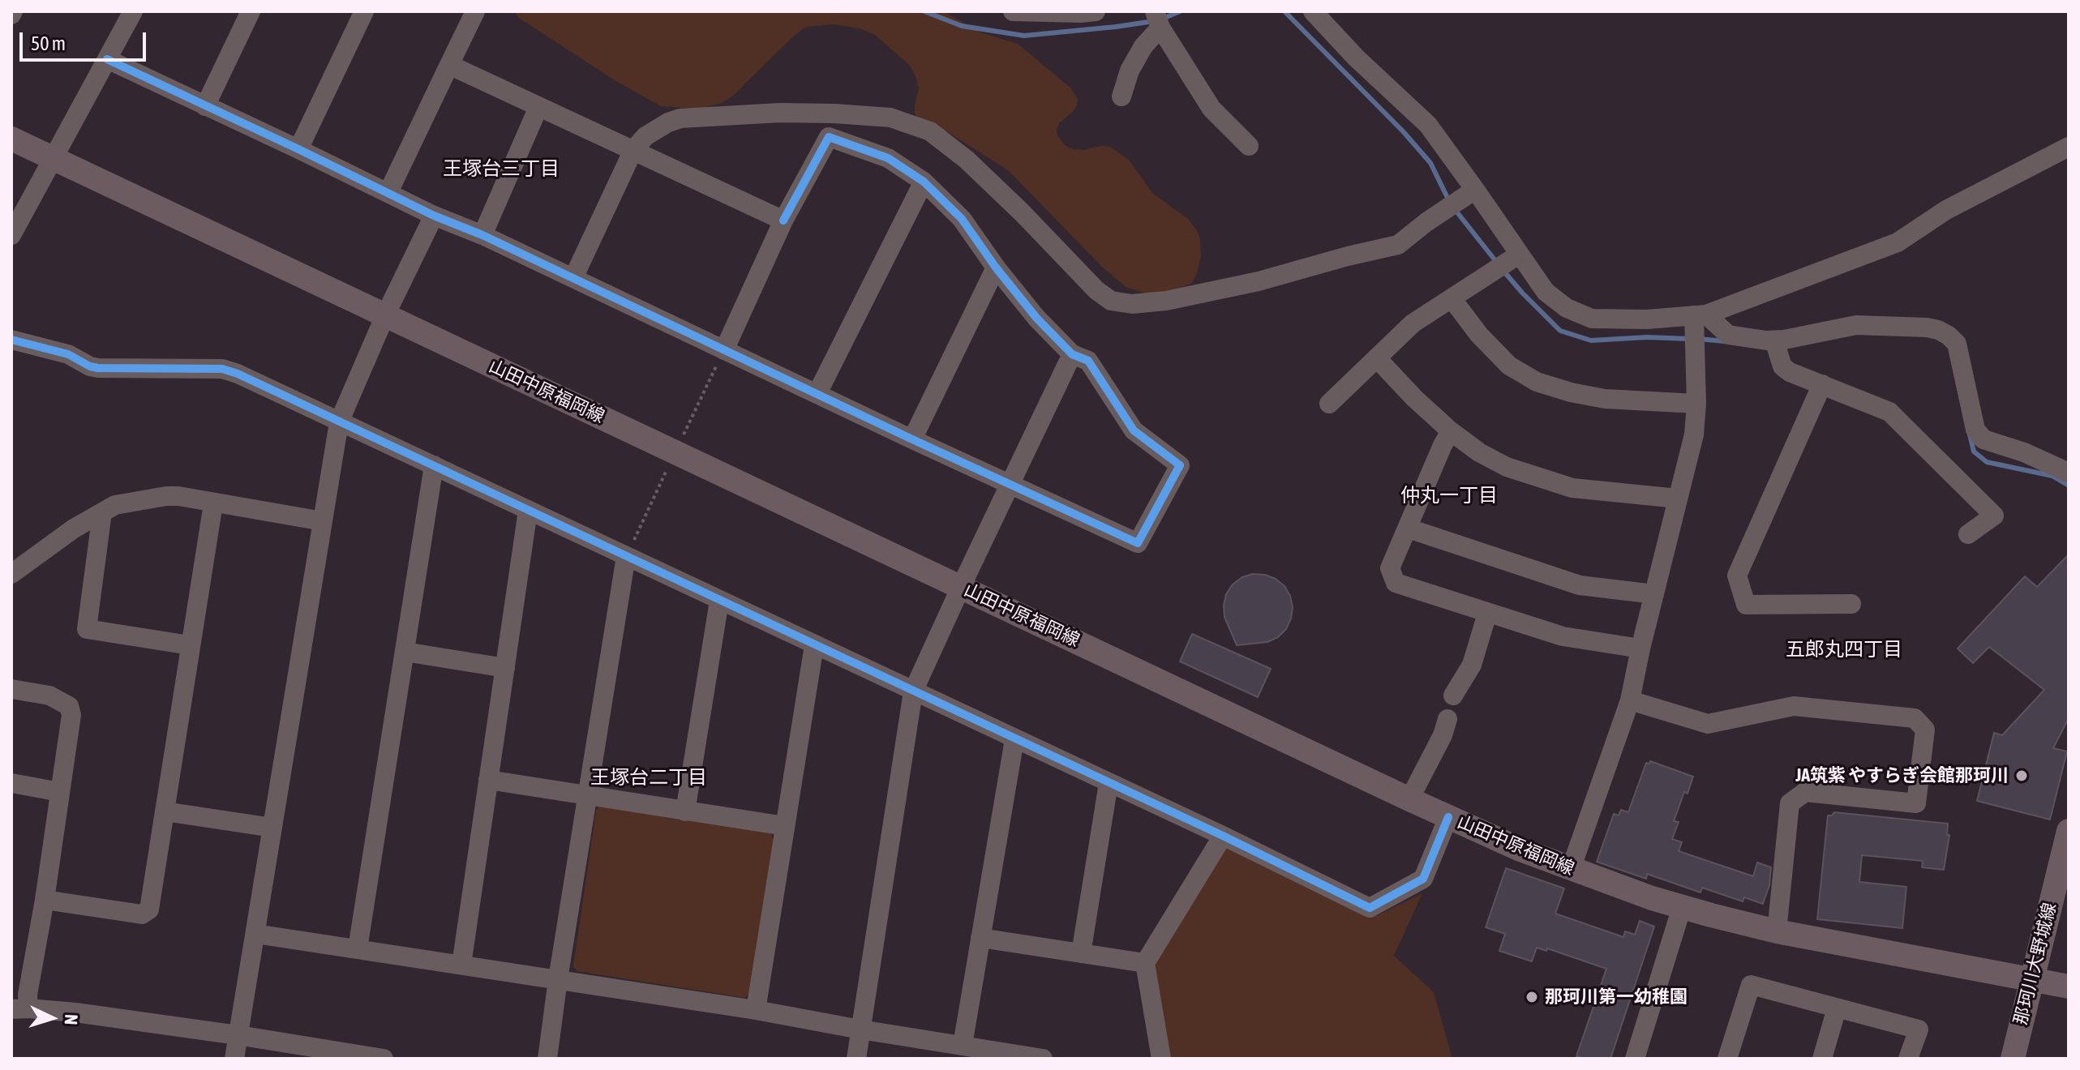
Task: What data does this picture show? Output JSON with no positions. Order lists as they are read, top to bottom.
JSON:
{
  "streets": {
    "main road": ["山田中原福岡線", "那珂川大野城線"]
  },
  "crossings": [
    ["山田中原福岡線", "那珂川大野城線"]
  ],
  "districts": [
    "王塚台三丁目",
    "仲丸一丁目",
    "五郎丸四丁目",
    "王塚台二丁目"
  ],
  "places": ["JA筑紫 やすらぎ会館那珂川", "那珂川第一幼稚園"],
  "scale_bar": "50 m",
  "north": "right"
}
